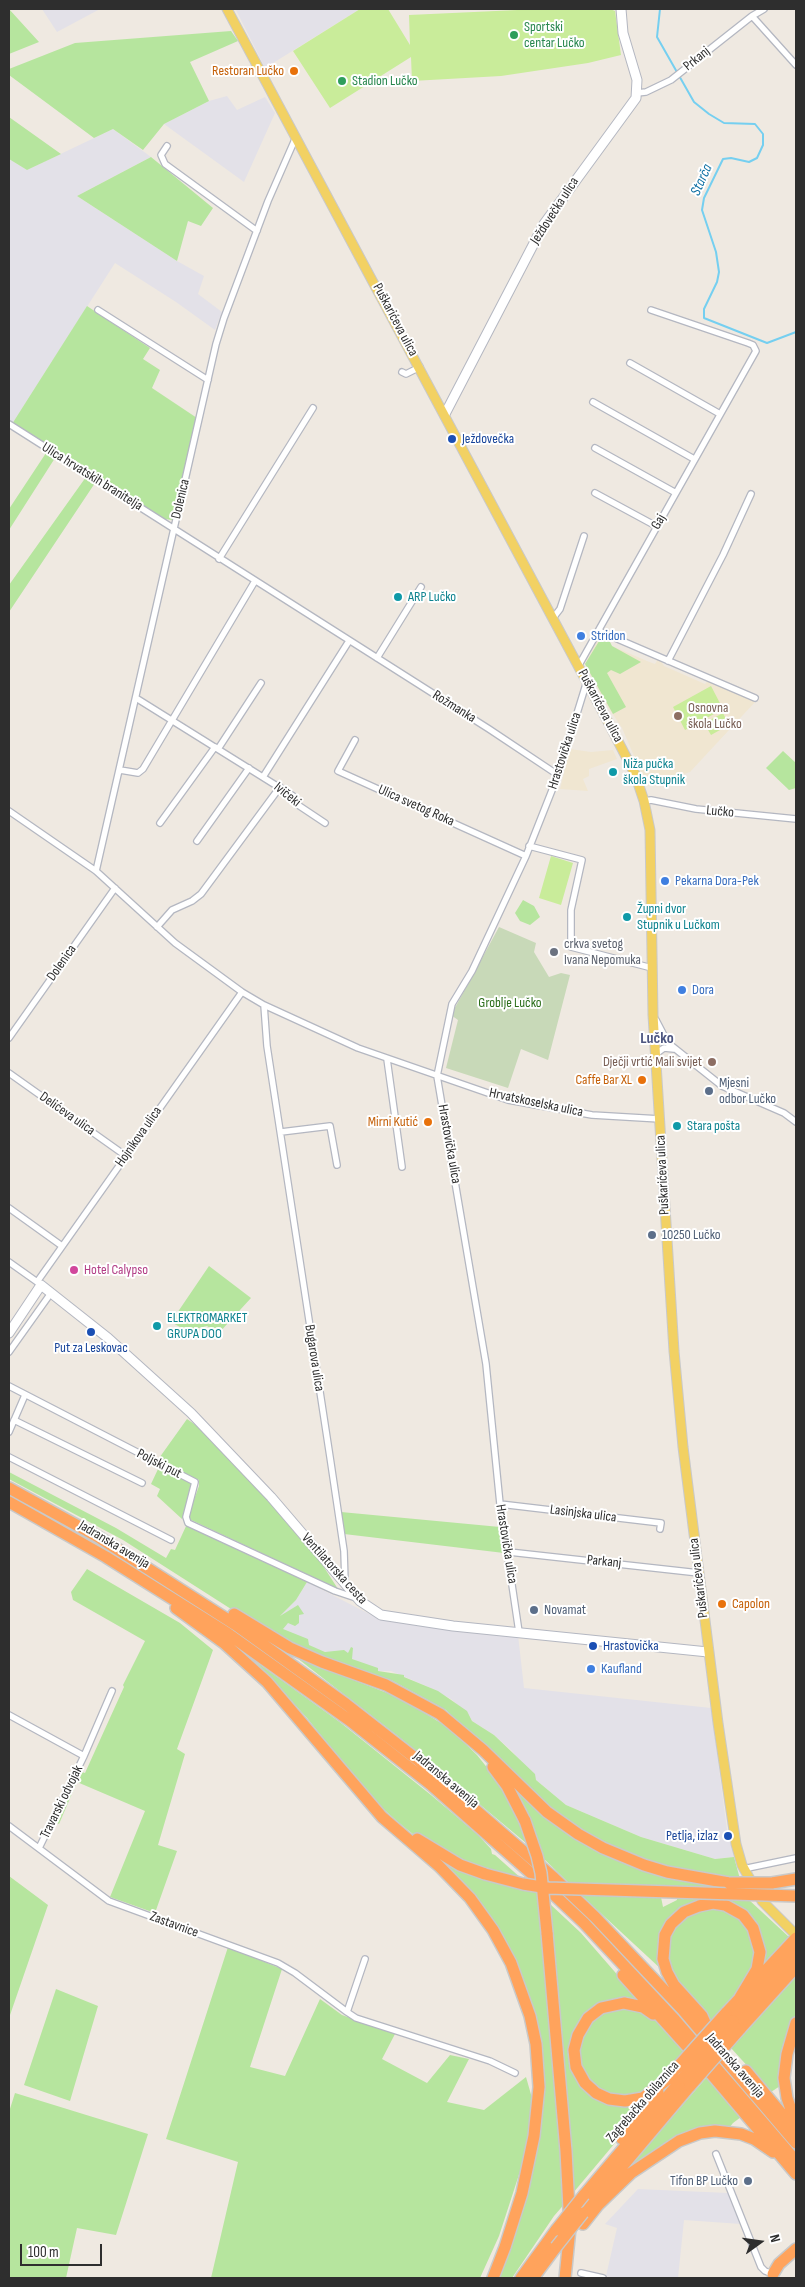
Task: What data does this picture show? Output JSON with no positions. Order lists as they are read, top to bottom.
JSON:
{
  "streets": {
    "highway": ["Jadranska avenija", "Zagrebačka obilaznica"],
    "main road": [
      "Ježdovečka ulica",
      "Puškarićeva ulica",
      "Hojnikova ulica",
      "Ventilatorska cesta"
    ],
    "street": [
      "Prkanj",
      "Ulica hrvatskih branitelja",
      "Dolenica",
      "Gaj",
      "Rožmanka",
      "Hrastovička ulica",
      "Ivičeki",
      "Ulica svetog Roka",
      "Lučko",
      "Hrvatskoselska ulica",
      "Delićeva ulica",
      "Bugarova ulica",
      "Poljski put",
      "Lasinjska ulica",
      "Parkanj",
      "Travarski odvojak",
      "Zastavnice"
    ]
  },
  "crossings": [
    ["Prkanj", "Ježdovečka ulica"],
    ["Ježdovečka ulica", "Puškarićeva ulica"],
    ["Puškarićeva ulica", "Dolenica"],
    ["Puškarićeva ulica", "Gaj"],
    ["Puškarićeva ulica", "Hrastovička ulica"],
    ["Puškarićeva ulica", "Lučko"],
    ["Puškarićeva ulica", "Hrvatskoselska ulica"],
    ["Puškarićeva ulica", "Parkanj"],
    ["Puškarićeva ulica", "Ventilatorska cesta"],
    ["Ulica hrvatskih branitelja", "Dolenica"],
    ["Ulica hrvatskih branitelja", "Rožmanka"],
    ["Dolenica", "Rožmanka"],
    ["Dolenica", "Ivičeki"],
    ["Dolenica", "Hrvatskoselska ulica"],
    ["Rožmanka", "Hrastovička ulica"],
    ["Hrastovička ulica", "Ulica svetog Roka"],
    ["Hrastovička ulica", "Hrvatskoselska ulica"],
    ["Hrastovička ulica", "Lasinjska ulica"],
    ["Hrastovička ulica", "Parkanj"],
    ["Hrastovička ulica", "Ventilatorska cesta"],
    ["Hrvatskoselska ulica", "Hojnikova ulica"],
    ["Hrvatskoselska ulica", "Bugarova ulica"],
    ["Delićeva ulica", "Hojnikova ulica"],
    ["Hojnikova ulica", "Ventilatorska cesta"],
    ["Bugarova ulica", "Ventilatorska cesta"],
    ["Poljski put", "Ventilatorska cesta"],
    ["Travarski odvojak", "Zastavnice"]
  ],
  "districts": ["Lučko"],
  "water": ["Starča"],
  "parks": ["Groblje Lučko"],
  "places": [
    "Sportski centar Lučko",
    "Restoran Lučko",
    "Stadion Lučko",
    "Ježdovečka",
    "ARP Lučko",
    "Stridon",
    "Osnovna škola Lučko",
    "Niža pučka škola Stupnik",
    "Pekarna Dora-Pek",
    "Župni dvor Stupnik u Lučkom",
    "crkva svetog Ivana Nepomuka",
    "Dora",
    "Dječji vrtić Mali svijet",
    "Caffe Bar XL",
    "Mjesni odbor Lučko",
    "Mirni Kutić",
    "Stara pošta",
    "10250 Lučko",
    "Hotel Calypso",
    "ELEKTROMARKET GRUPA DOO",
    "Put za Leskovac",
    "Capolon",
    "Novamat",
    "Hrastovička",
    "Kaufland",
    "Petlja, izlaz",
    "Tifon BP Lučko"
  ],
  "scale_bar": "100 m",
  "north": "right"
}
